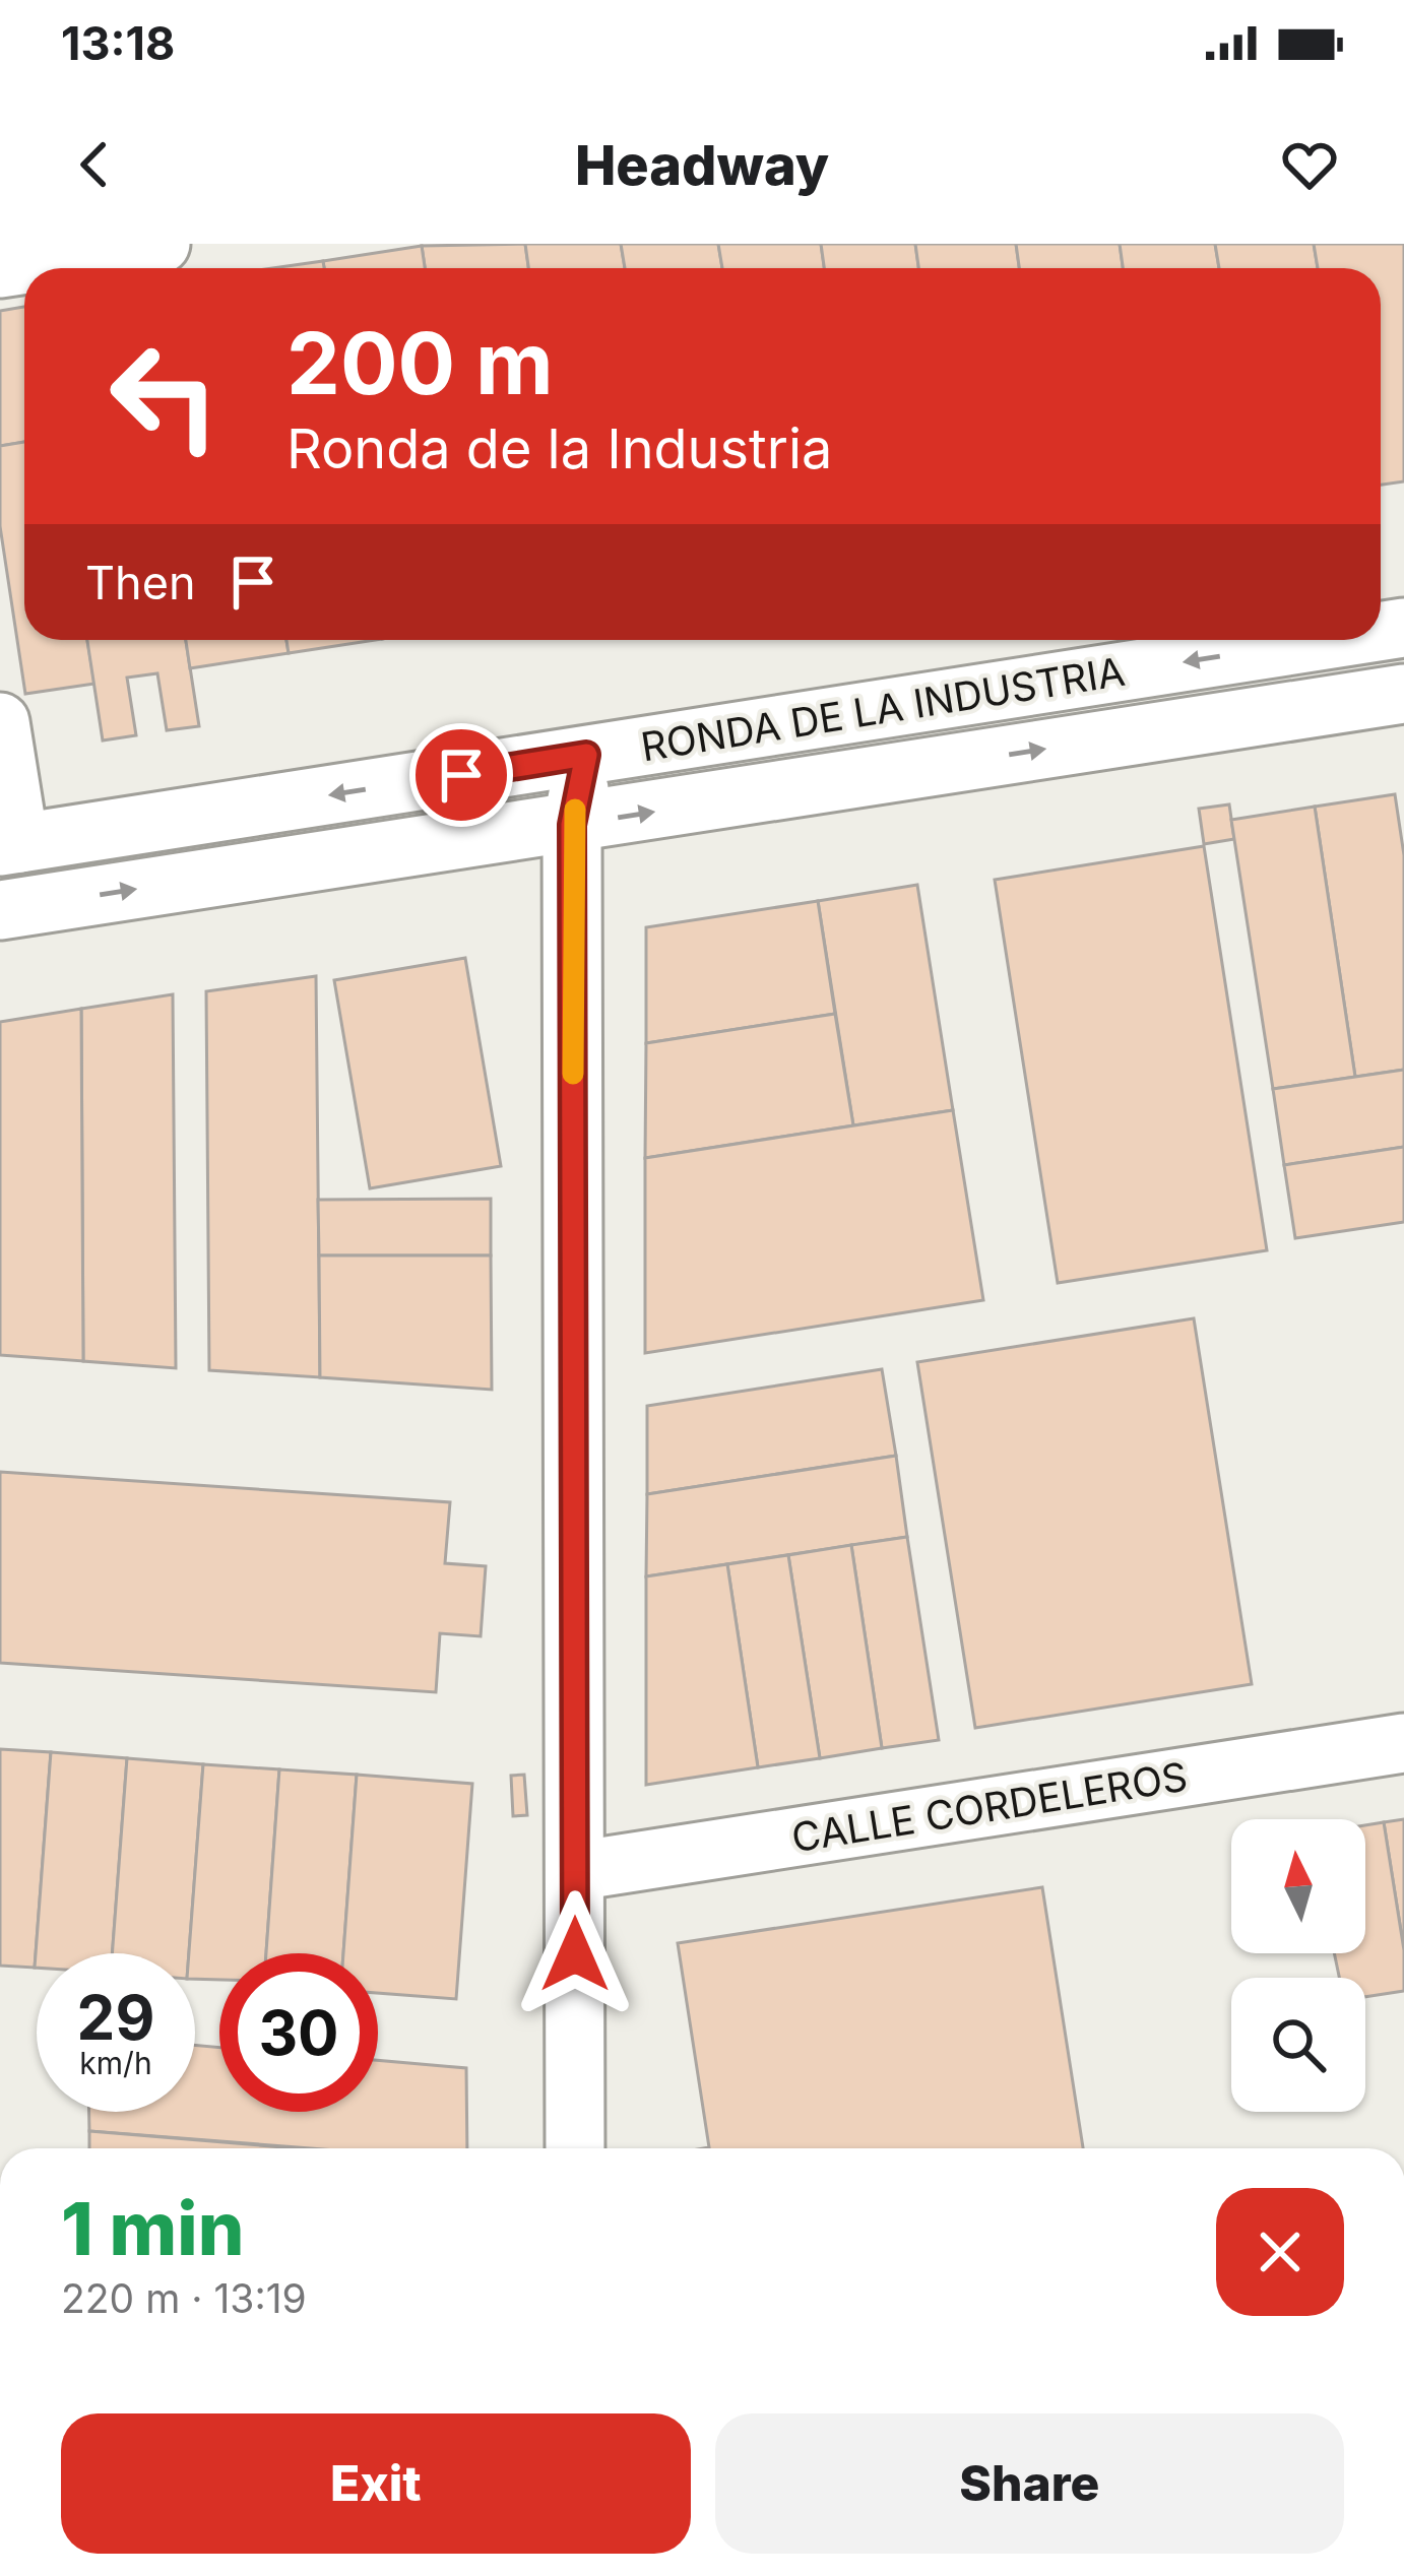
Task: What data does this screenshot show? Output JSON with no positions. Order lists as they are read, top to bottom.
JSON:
{
  "streets": {
    "street": ["RONDA DE LA INDUSTRIA", "CALLE CORDELEROS"]
  },
  "north": "top",
  "page": {
    "status": "13:18",
    "header": "Headway",
    "turn": ["200 m", "Ronda de la Industria"],
    "then": "Then",
    "speed": "29 km/h",
    "limit": "30",
    "heading": ["1 min", "220 m · 13:19"],
    "buttons": ["Exit", "Share"]
  }
}
